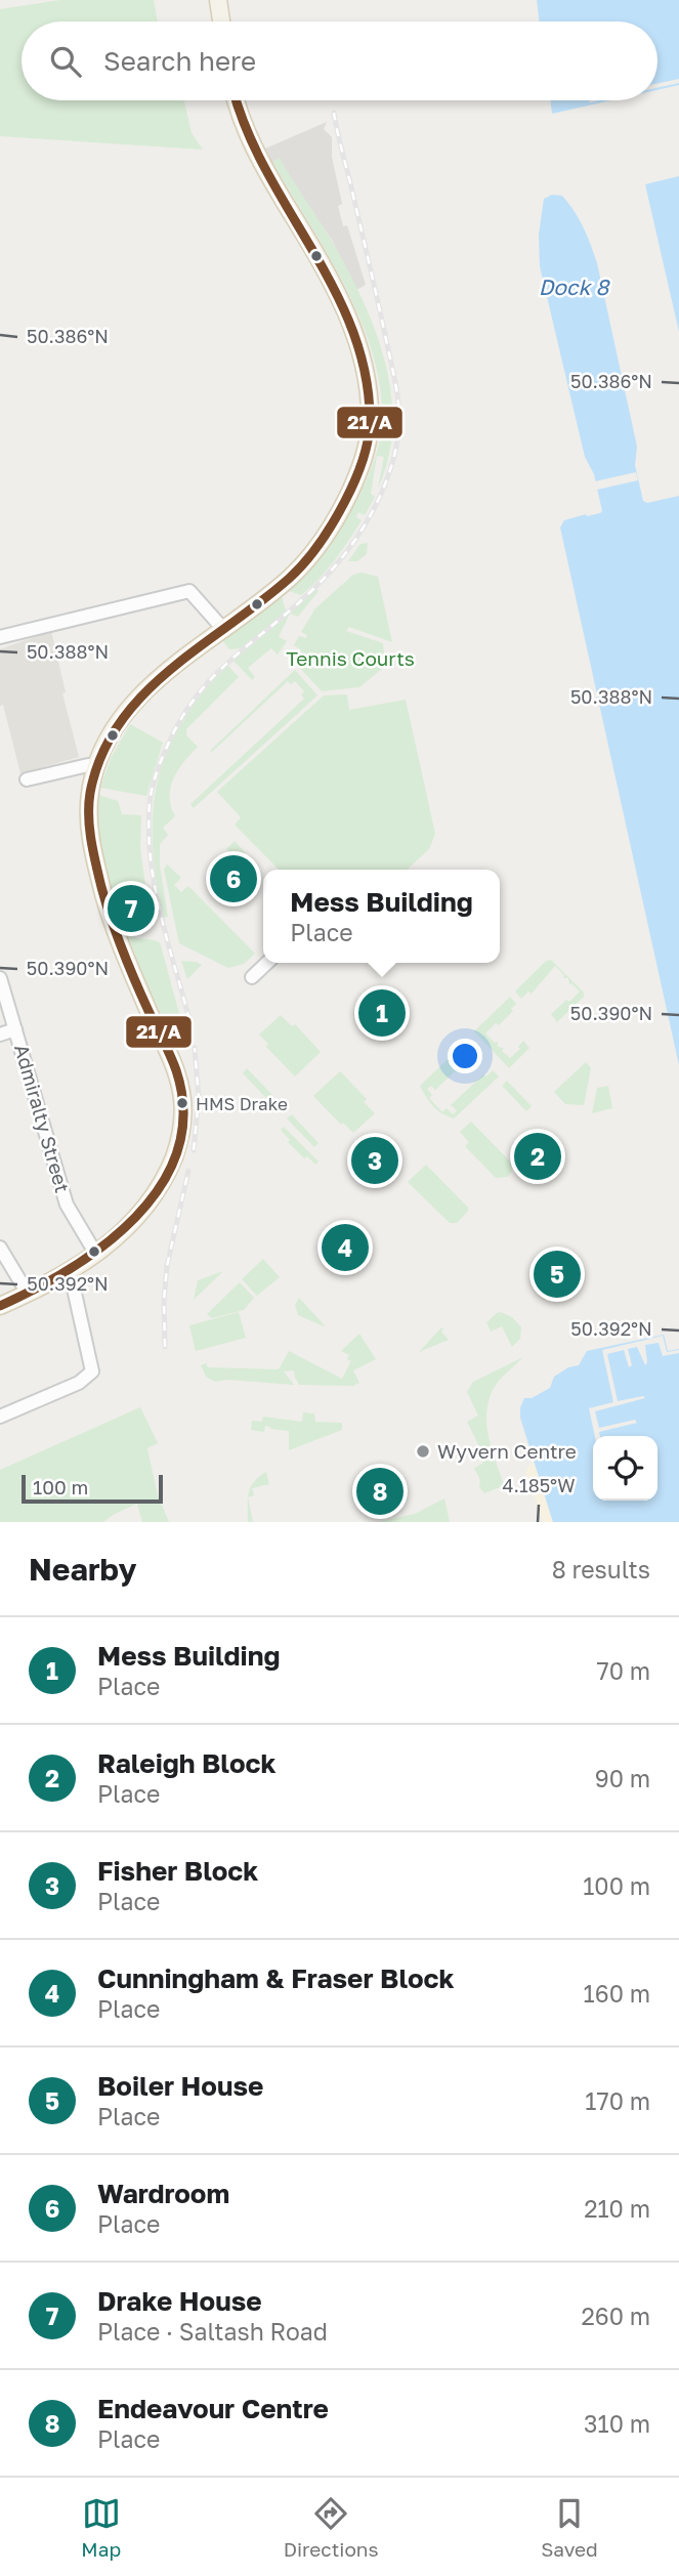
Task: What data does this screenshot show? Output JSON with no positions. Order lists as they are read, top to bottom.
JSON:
{
  "streets": {
    "street": ["Admiralty Street"]
  },
  "water": ["Dock 8"],
  "parks": ["Tennis Courts"],
  "places": ["HMS Drake", "Wyvern Centre"],
  "lines": ["transit line 21/A"],
  "scale_bar": "100 m",
  "page": {
    "search": "Search here",
    "pins": [
      "6",
      "7",
      "1",
      "2",
      "3",
      "4",
      "5",
      "8"
    ],
    "popup": ["Mess Building", "Place"],
    "scale": "100 m",
    "heading": ["Nearby", "8 results"],
    "list": [
      {
        "mark": "1",
        "name": "Mess Building",
        "note": "Place",
        "value": "70 m"
      },
      {
        "mark": "2",
        "name": "Raleigh Block",
        "note": "Place",
        "value": "90 m"
      },
      {
        "mark": "3",
        "name": "Fisher Block",
        "note": "Place",
        "value": "100 m"
      },
      {
        "mark": "4",
        "name": "Cunningham & Fraser Block",
        "note": "Place",
        "value": "160 m"
      },
      {
        "mark": "5",
        "name": "Boiler House",
        "note": "Place",
        "value": "170 m"
      },
      {
        "mark": "6",
        "name": "Wardroom",
        "note": "Place",
        "value": "210 m"
      },
      {
        "mark": "7",
        "name": "Drake House",
        "note": "Place · Saltash Road",
        "value": "260 m"
      },
      {
        "mark": "8",
        "name": "Endeavour Centre",
        "note": "Place",
        "value": "310 m"
      }
    ],
    "nav": ["Map", "Directions", "Saved"]
  },
  "coordinates": [
    "50.386°N",
    "50.388°N",
    "50.390°N",
    "50.392°N",
    "4.185°W"
  ]
}
